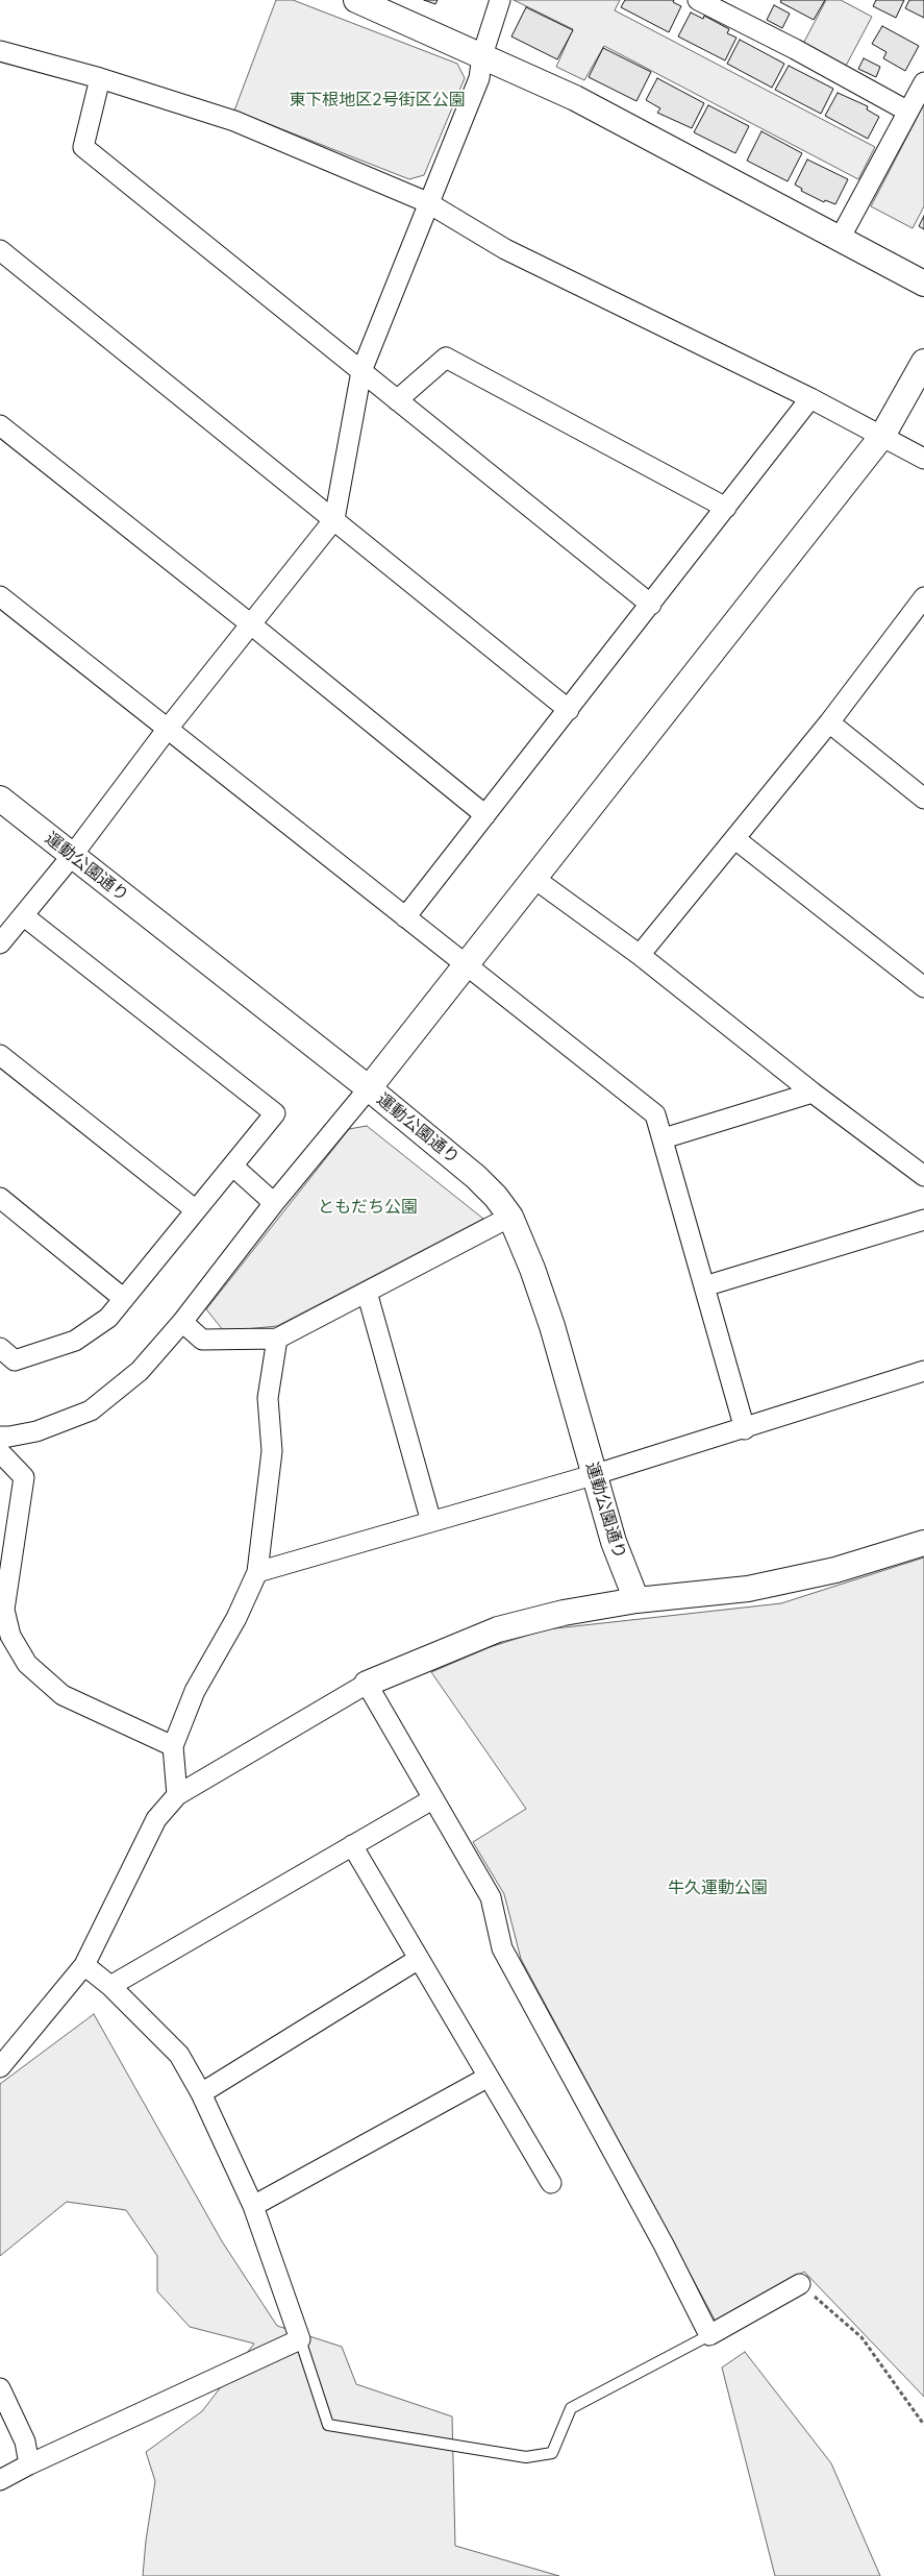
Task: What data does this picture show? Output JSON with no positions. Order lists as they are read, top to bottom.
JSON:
{
  "streets": {
    "street": ["運動公園通り"]
  },
  "parks": ["東下根地区2号街区公園", "ともだち公園", "牛久運動公園"]
}
